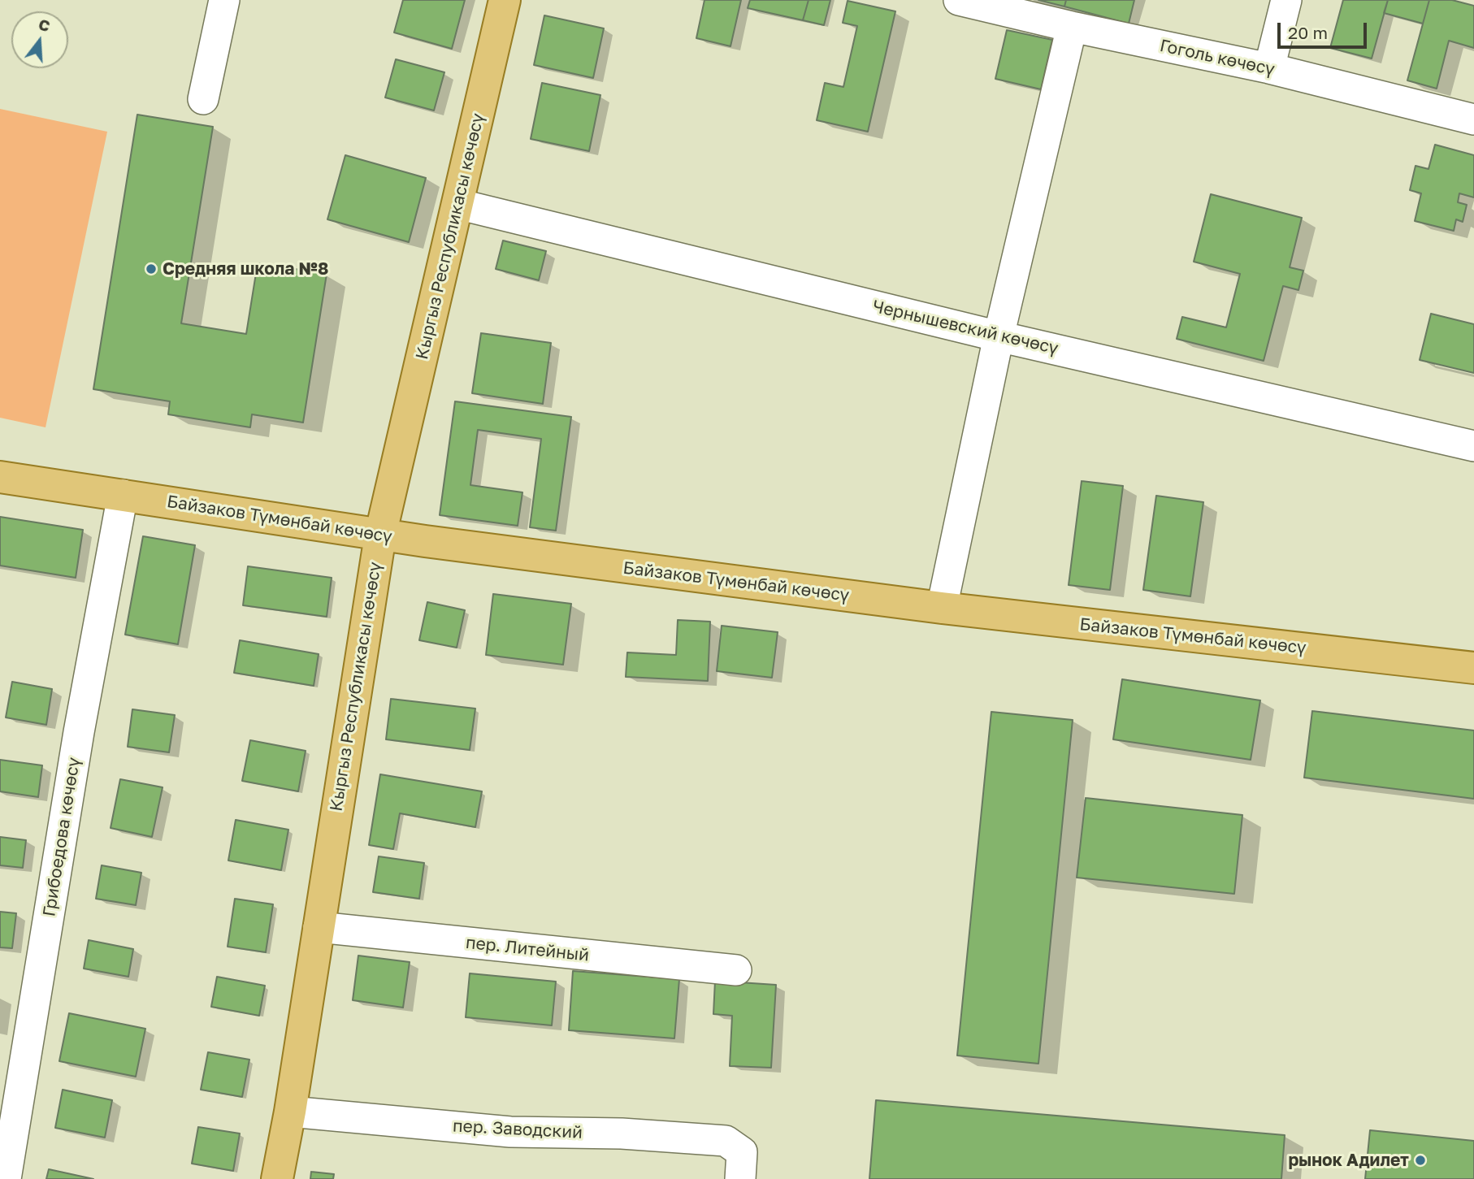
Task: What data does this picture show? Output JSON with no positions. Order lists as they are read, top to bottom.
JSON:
{
  "streets": {
    "main road": ["Кыргыз Республикасы көчөсү", "Байзаков Түмөнбай көчөсү"],
    "street": [
      "Гоголь көчөсү",
      "Чернышевский көчөсү",
      "Грибоедова көчөсү",
      "пер. Литейный",
      "пер. Заводский"
    ]
  },
  "crossings": [
    ["Кыргыз Республикасы көчөсү", "Чернышевский көчөсү"],
    ["Кыргыз Республикасы көчөсү", "Байзаков Түмөнбай көчөсү"],
    ["Кыргыз Республикасы көчөсү", "пер. Литейный"],
    ["Кыргыз Республикасы көчөсү", "пер. Заводский"],
    ["Байзаков Түмөнбай көчөсү", "Грибоедова көчөсү"]
  ],
  "places": ["Средняя школа №8", "рынок Адилет"],
  "scale_bar": "20 m",
  "north": "top"
}
